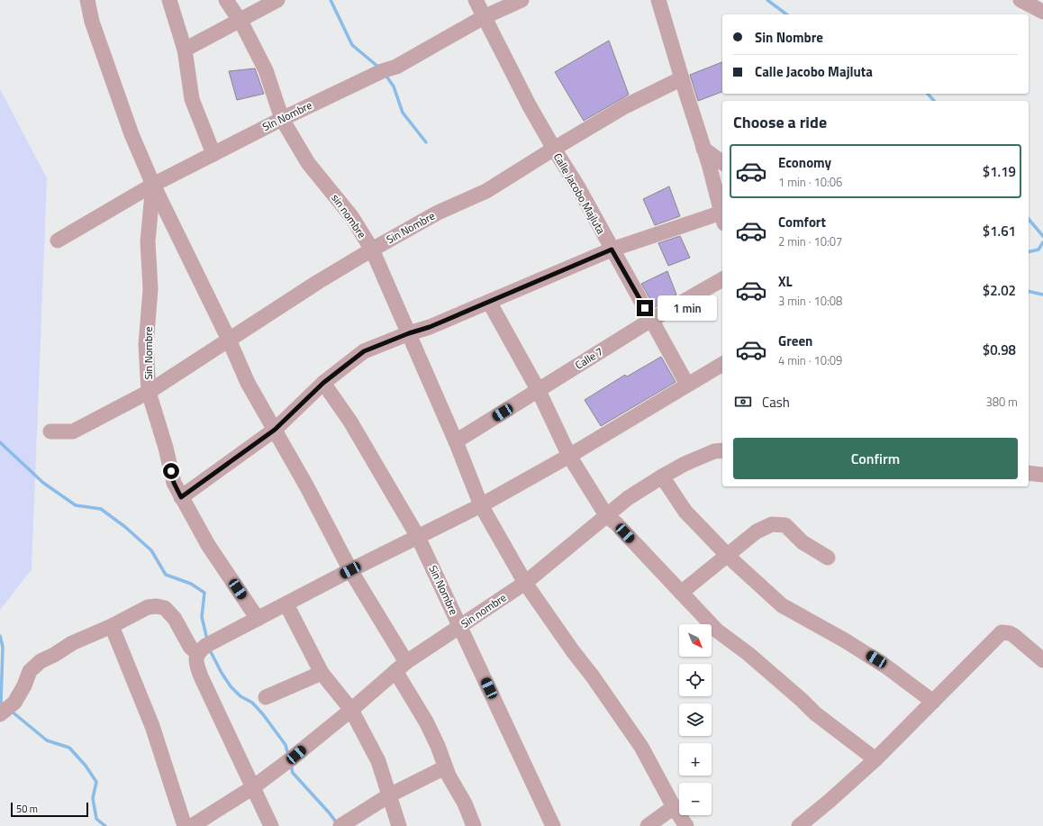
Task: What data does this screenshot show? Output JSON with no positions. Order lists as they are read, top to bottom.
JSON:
{
  "streets": {
    "street": [
      "SIn Nombre",
      "Calle Jacobo Majluta",
      "sin nombre",
      "Sin Nombre",
      "Calle 7",
      "Sin nombre"
    ]
  },
  "crossings": [
    ["SIn Nombre", "Calle Jacobo Majluta"],
    ["SIn Nombre", "sin nombre"],
    ["SIn Nombre", "Sin Nombre"],
    ["Calle Jacobo Majluta", "Sin Nombre"],
    ["Calle Jacobo Majluta", "Calle 7"],
    ["sin nombre", "Sin Nombre"],
    ["sin nombre", "Calle 7"],
    ["sin nombre", "Sin nombre"],
    ["Sin Nombre", "Sin nombre"]
  ],
  "scale_bar": "50 m",
  "north": "bottom right",
  "page": {
    "banner": ["Sin Nombre", "Calle Jacobo Majluta"],
    "heading": "Choose a ride",
    "list": [
      {
        "name": "Economy",
        "note": "1 min · 10:06",
        "value": "$1.19"
      },
      {
        "name": "Comfort",
        "note": "2 min · 10:07",
        "value": "$1.61"
      },
      {
        "name": "XL",
        "note": "3 min · 10:08",
        "value": "$2.02"
      },
      {
        "name": "Green",
        "note": "4 min · 10:09",
        "value": "$0.98"
      }
    ],
    "bubble": "1 min",
    "pay": ["Cash", "380 m"],
    "buttons": "Confirm",
    "map_buttons": ["+", "−"],
    "scale": "50 m"
  }
}
